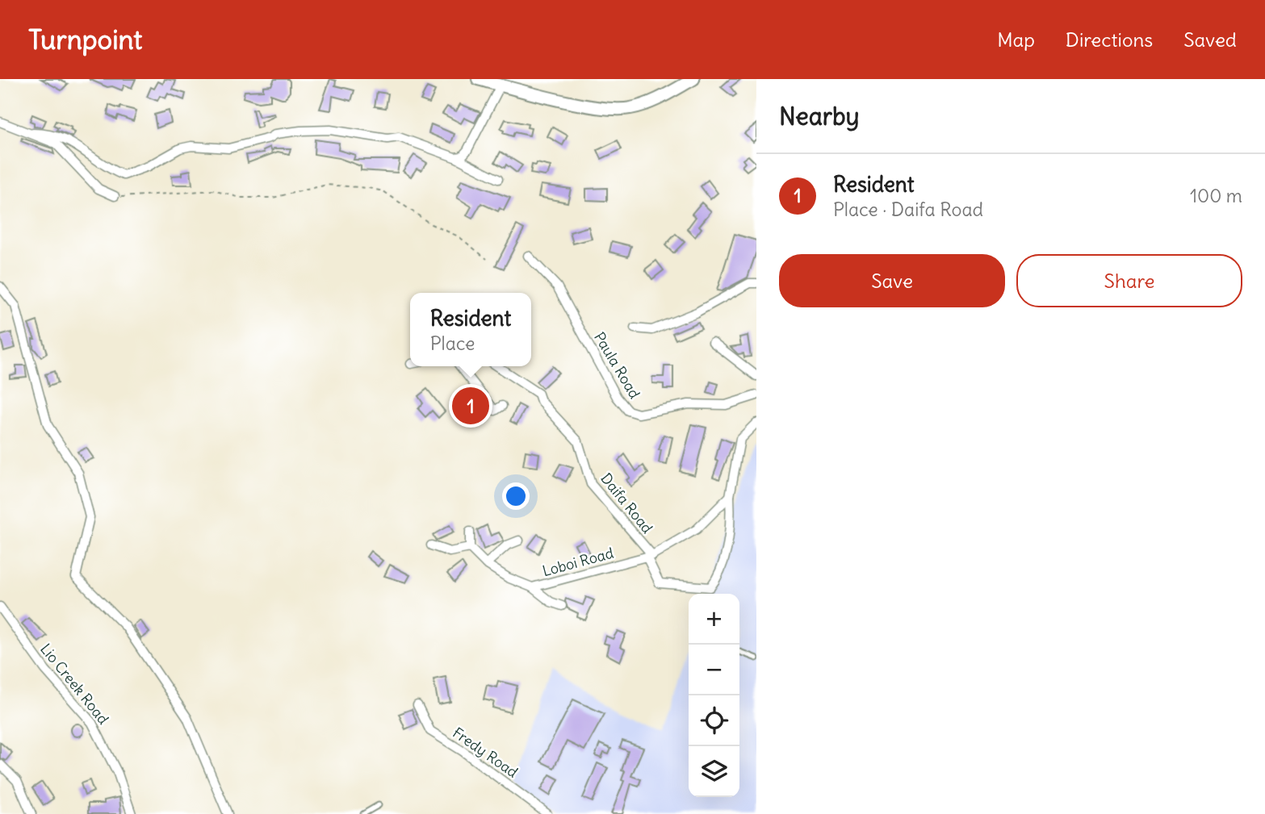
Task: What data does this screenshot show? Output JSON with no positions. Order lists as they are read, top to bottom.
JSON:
{
  "streets": {
    "street": [
      "Paula Road",
      "Daifa Road",
      "Loboi Road",
      "Lio Creek Road",
      "Fredy Road"
    ]
  },
  "crossings": [
    ["Daifa Road", "Loboi Road"]
  ],
  "page": {
    "header": "Turnpoint",
    "nav": ["Map", "Directions", "Saved"],
    "heading": "Nearby",
    "list": [
      {
        "mark": "1",
        "name": "Resident",
        "note": "Place · Daifa Road",
        "value": "100 m"
      }
    ],
    "buttons": ["Save", "Share"],
    "popup": ["Resident", "Place"],
    "pins": "1",
    "map_buttons": ["+", "−"]
  }
}
